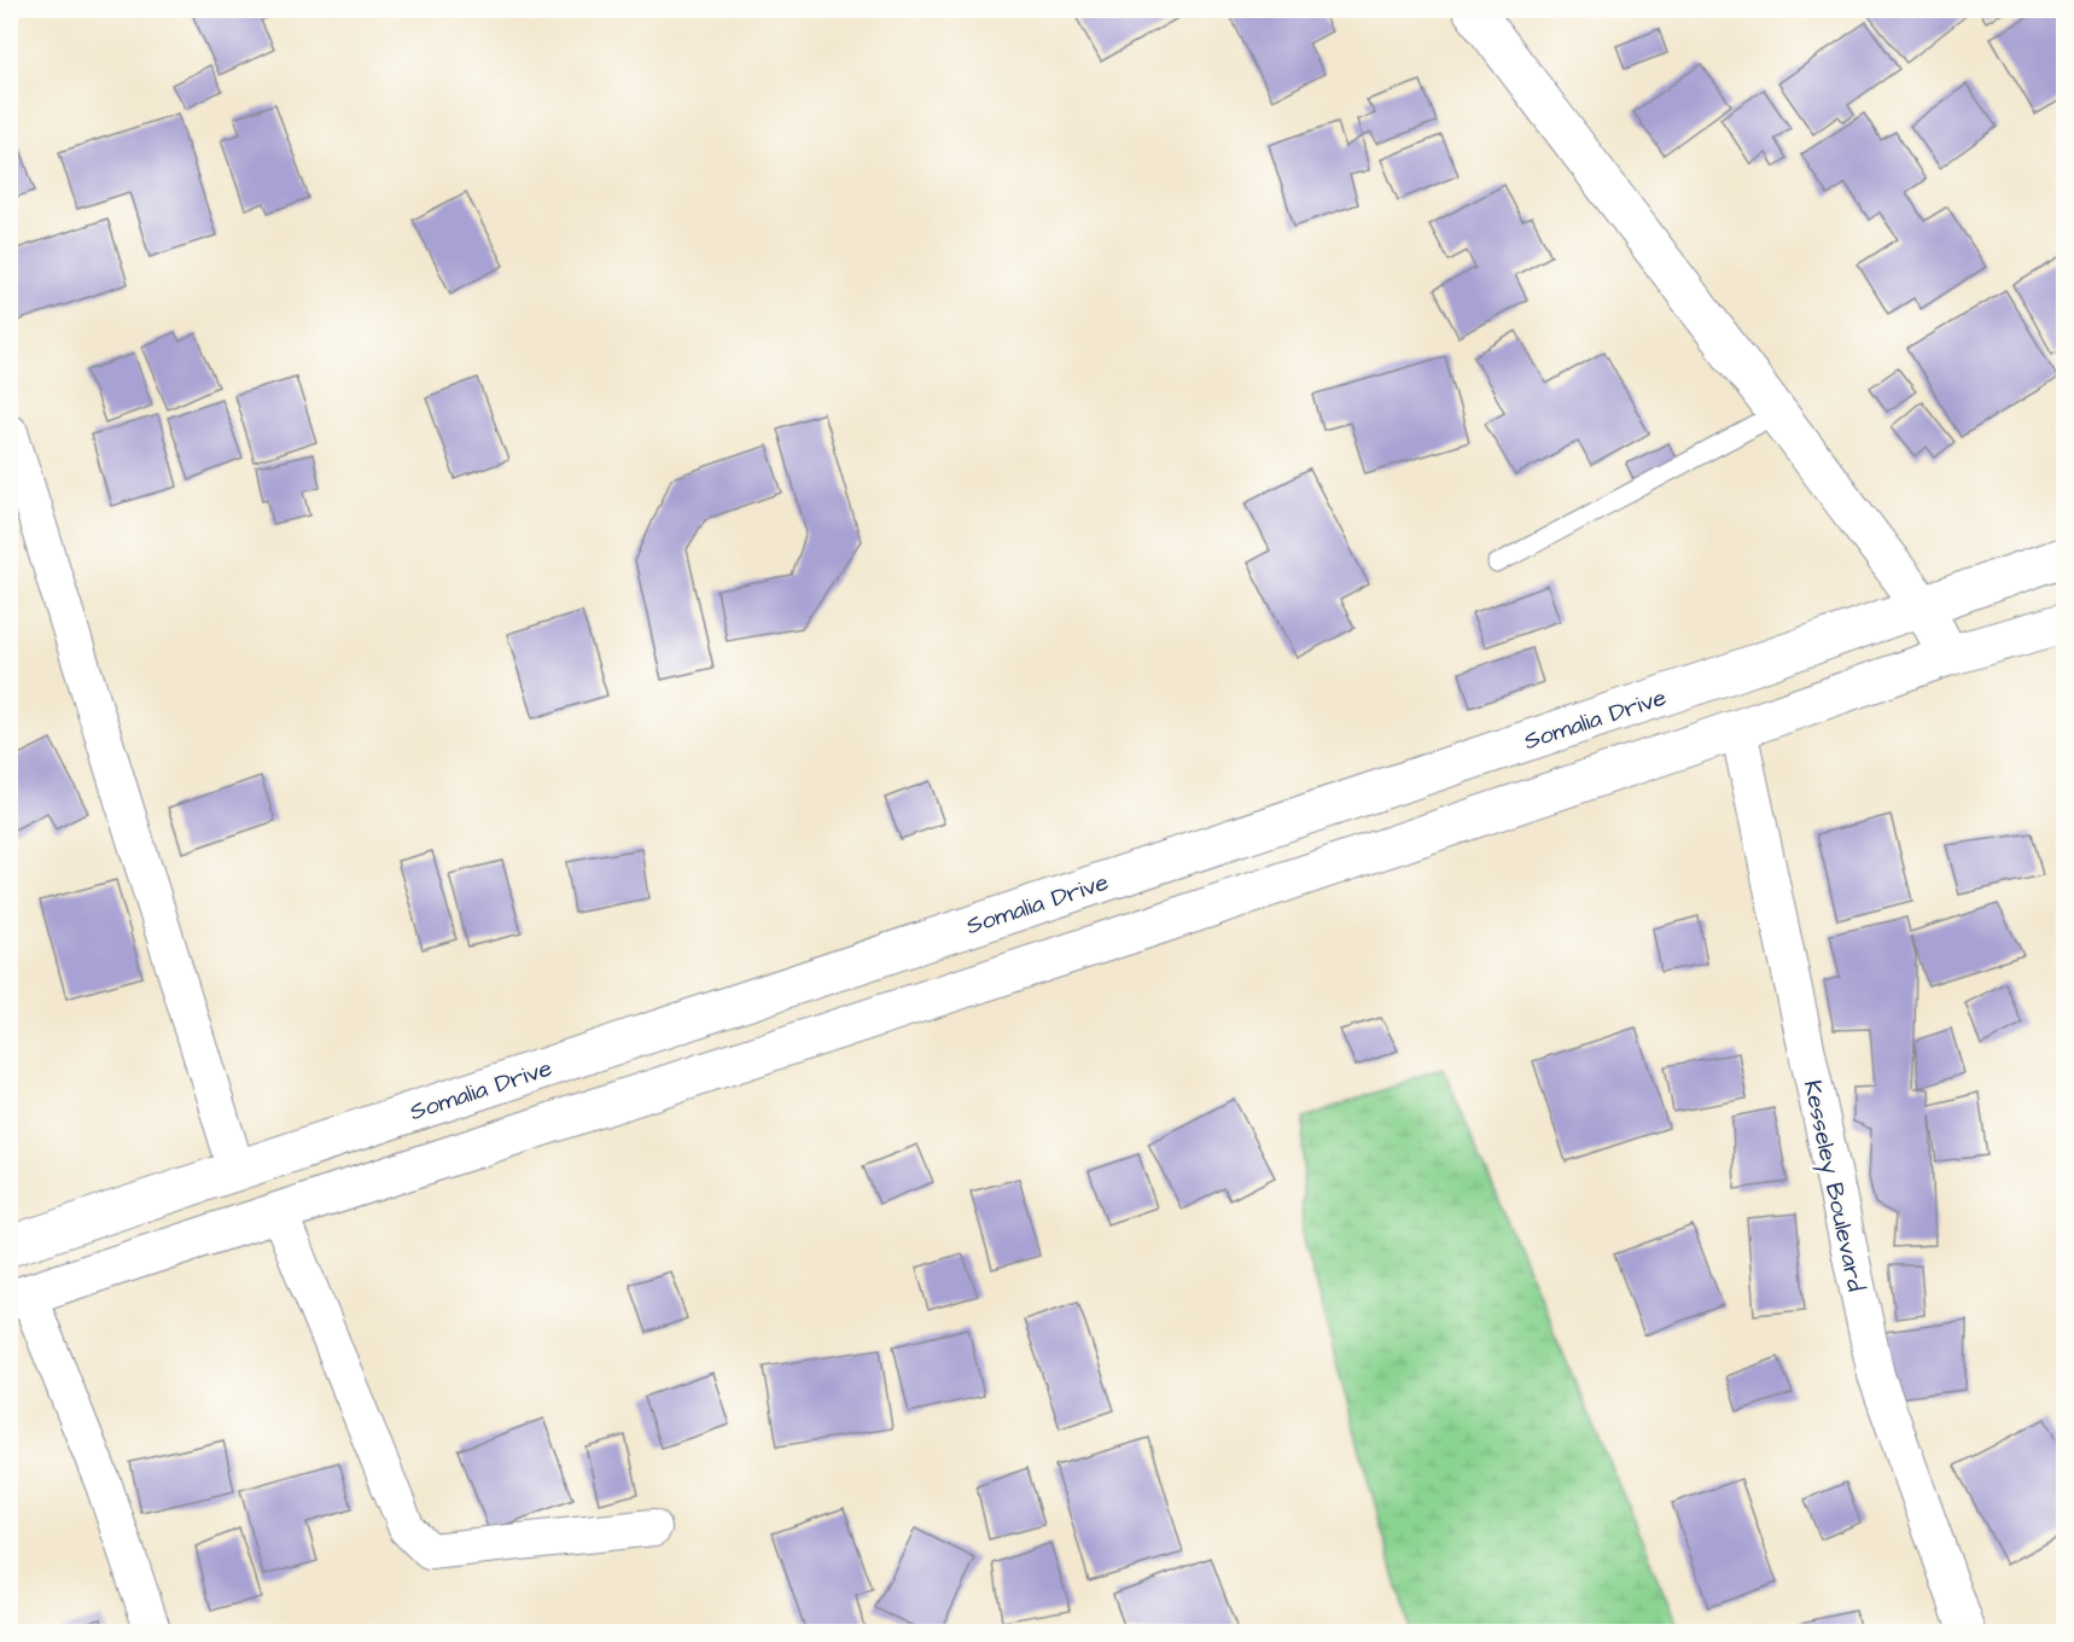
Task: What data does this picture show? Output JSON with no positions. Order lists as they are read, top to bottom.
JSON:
{
  "streets": {
    "main road": ["Somalia Drive"],
    "street": ["Kesseley Boulevard"]
  }
}
